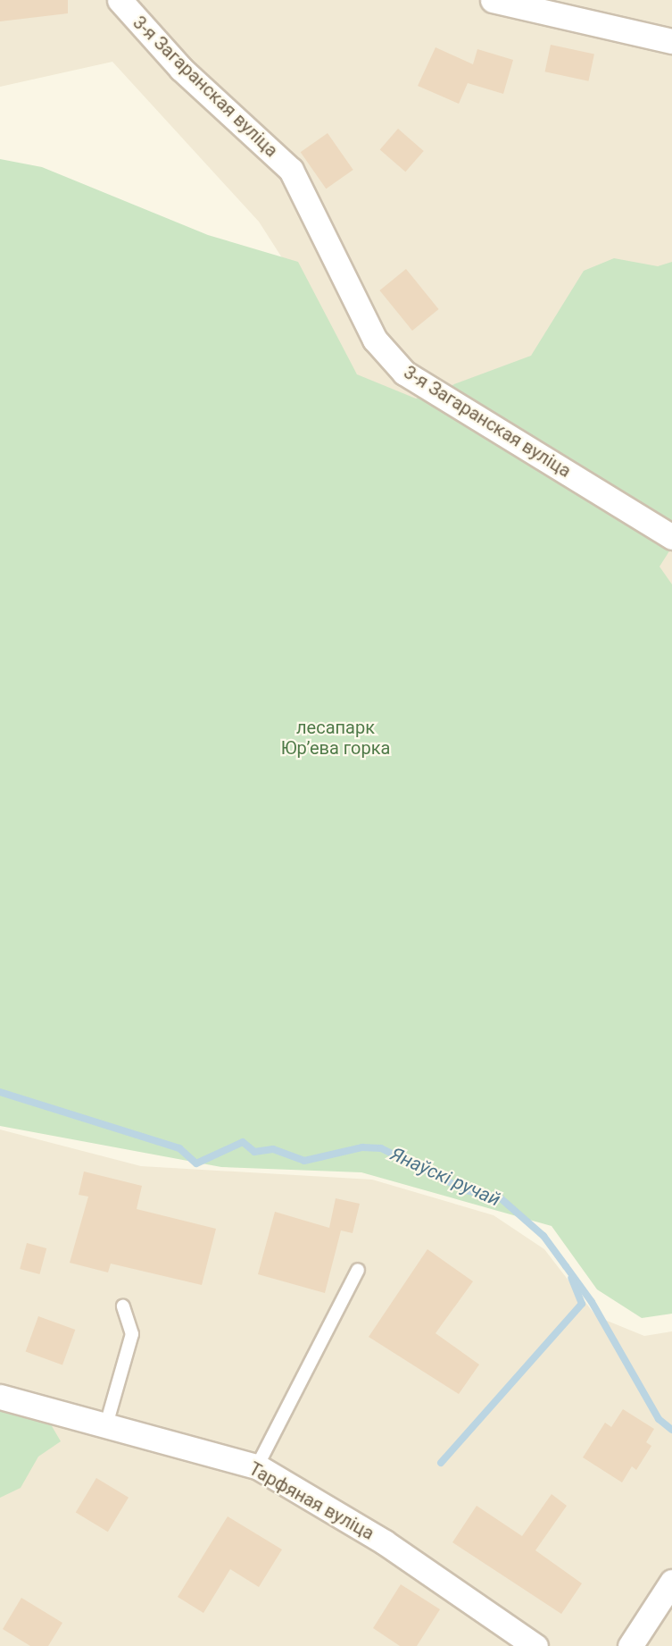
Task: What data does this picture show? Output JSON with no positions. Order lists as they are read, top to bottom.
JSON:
{
  "streets": {
    "street": ["3-я Загаранская вуліца", "Тарфяная вуліца"]
  },
  "water": ["Янаўскі ручай"],
  "parks": ["лесапарк Юрʼева горка"]
}
